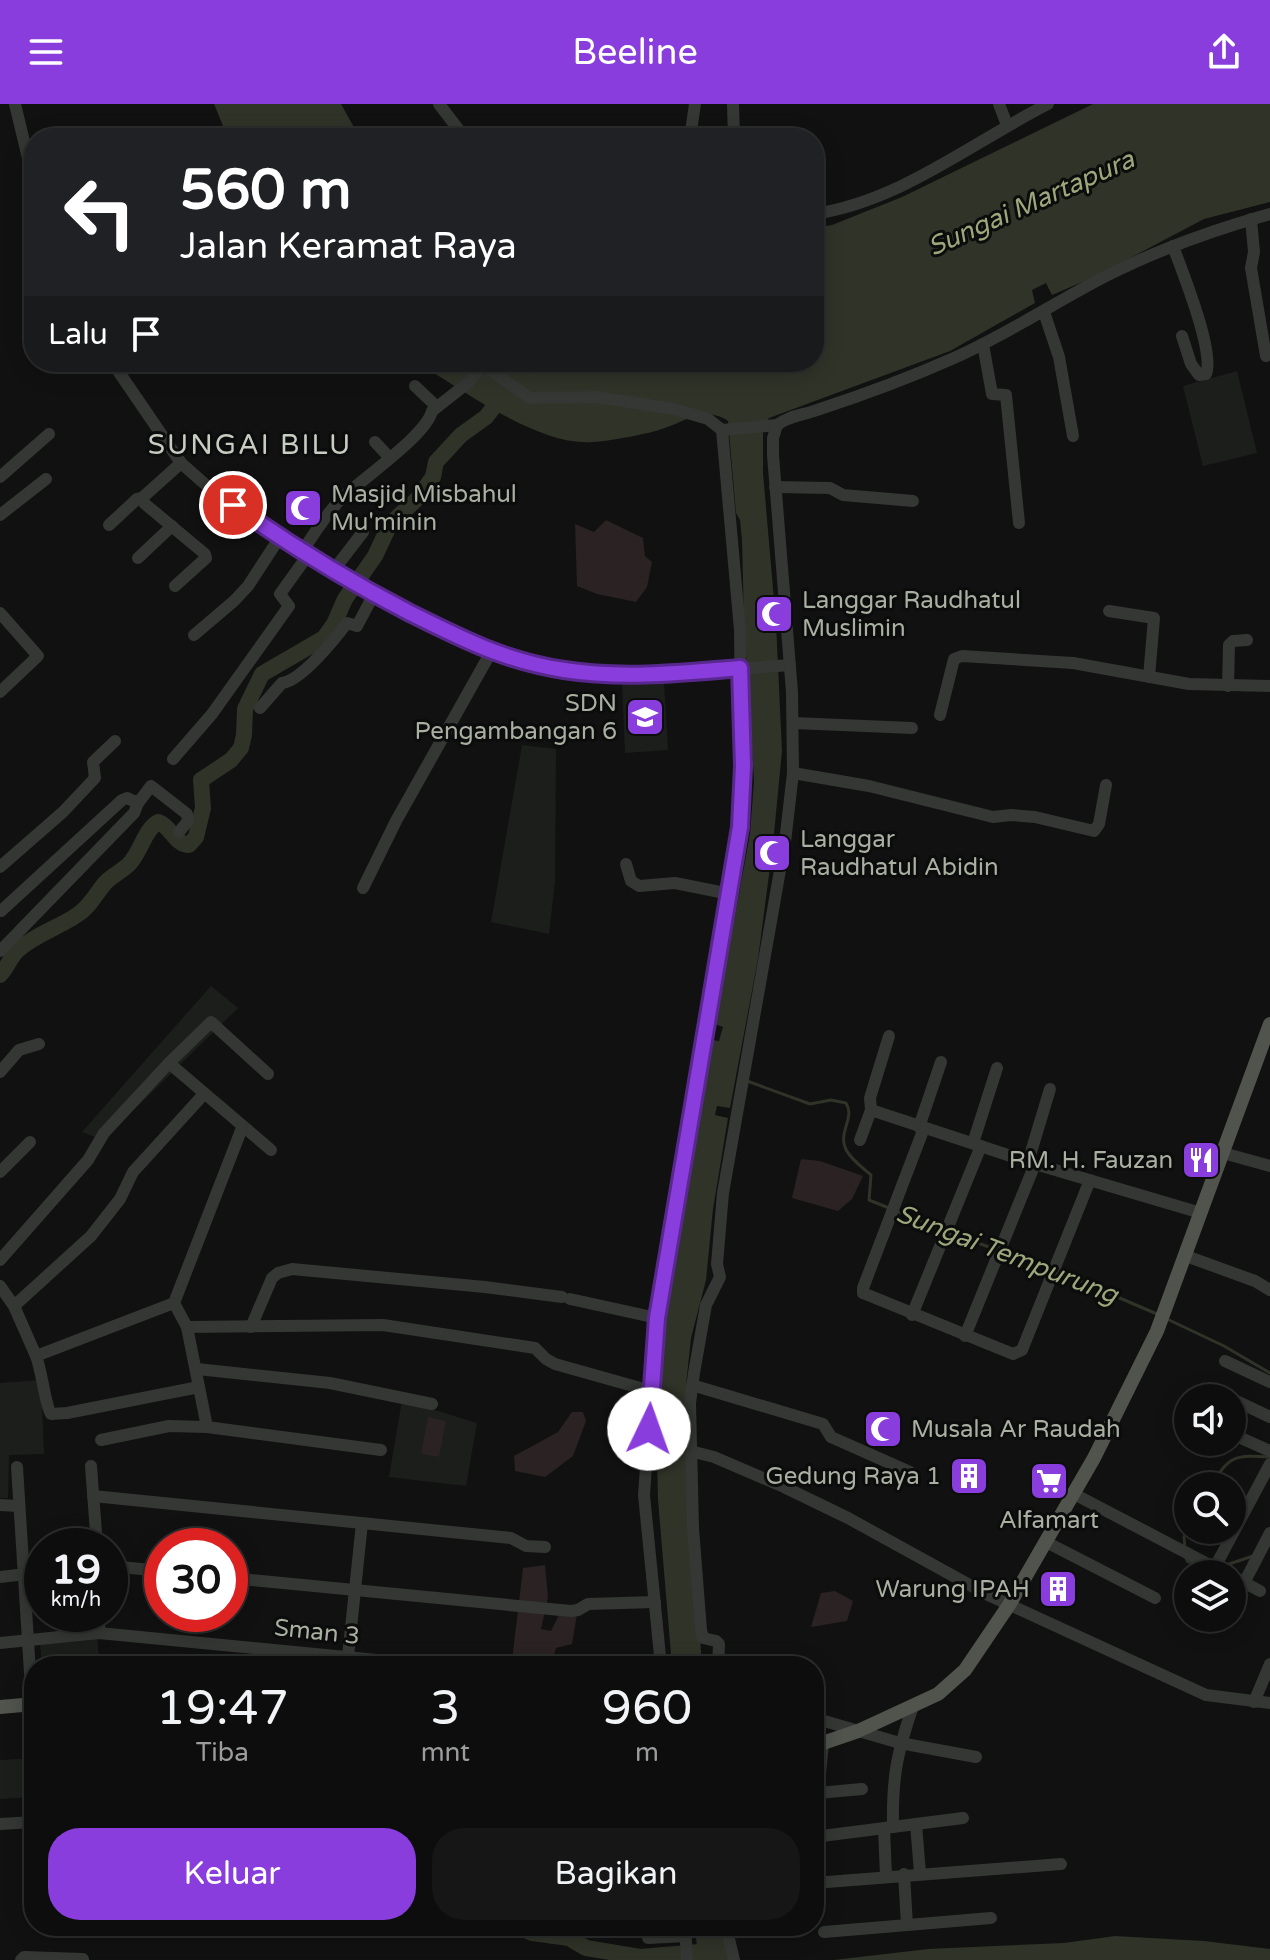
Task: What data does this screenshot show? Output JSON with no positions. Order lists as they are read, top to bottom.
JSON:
{
  "streets": {
    "street": ["Sman 3"]
  },
  "districts": ["SUNGAI BILU"],
  "water": ["Sungai Martapura", "Sungai Tempurung"],
  "places": {
    "mosque": [
      "Masjid Misbahul Mu'minin",
      "Langgar Raudhatul Muslimin",
      "Langgar Raudhatul Abidin",
      "Musala Ar Raudah"
    ],
    "school or university": ["SDN Pengambangan 6"],
    "restaurant": ["RM. H. Fauzan"],
    "building": ["Gedung Raya 1", "Warung IPAH"],
    "supermarket": ["Alfamart"]
  },
  "page": {
    "header": "Beeline",
    "turn": ["560 m", "Jalan Keramat Raya"],
    "then": "Lalu",
    "speed": "19 km/h",
    "limit": "30",
    "eta": [
      "19:47",
      "Tiba",
      "3",
      "mnt",
      "960",
      "m"
    ],
    "buttons": ["Keluar", "Bagikan"]
  }
}
